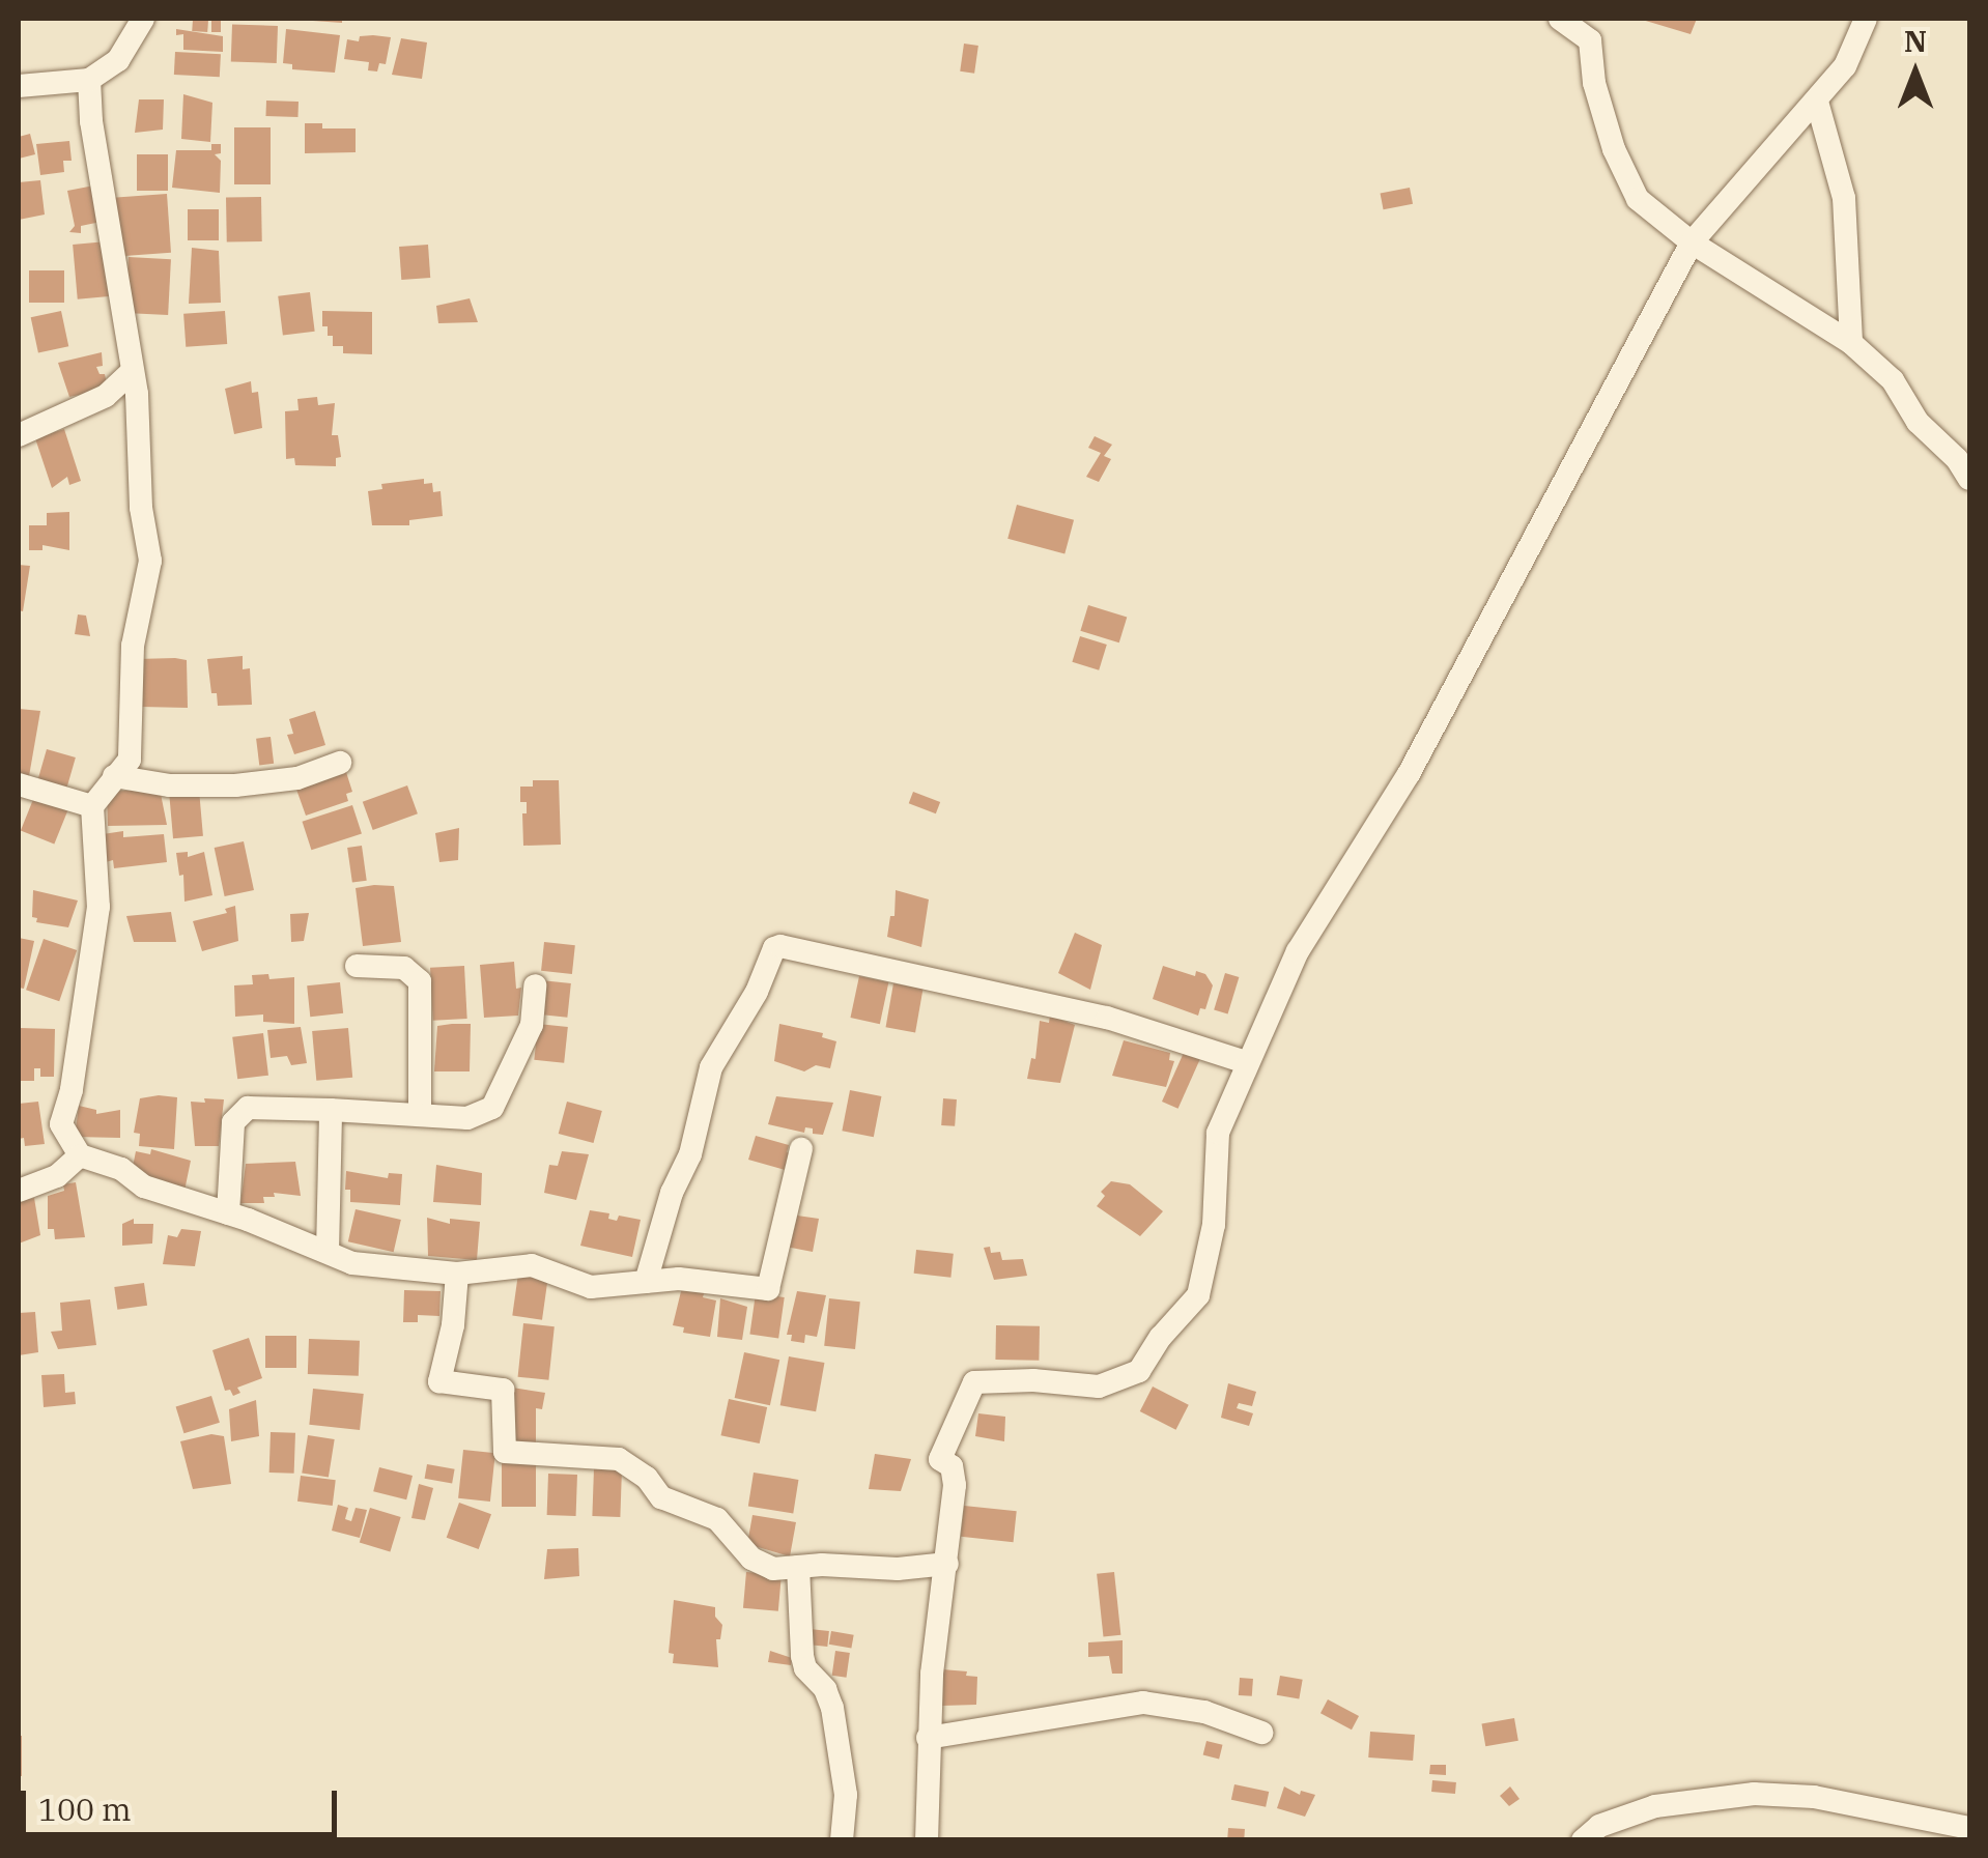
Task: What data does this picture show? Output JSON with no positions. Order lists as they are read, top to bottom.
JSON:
{
  "scale_bar": "100 m",
  "north": "top"
}
